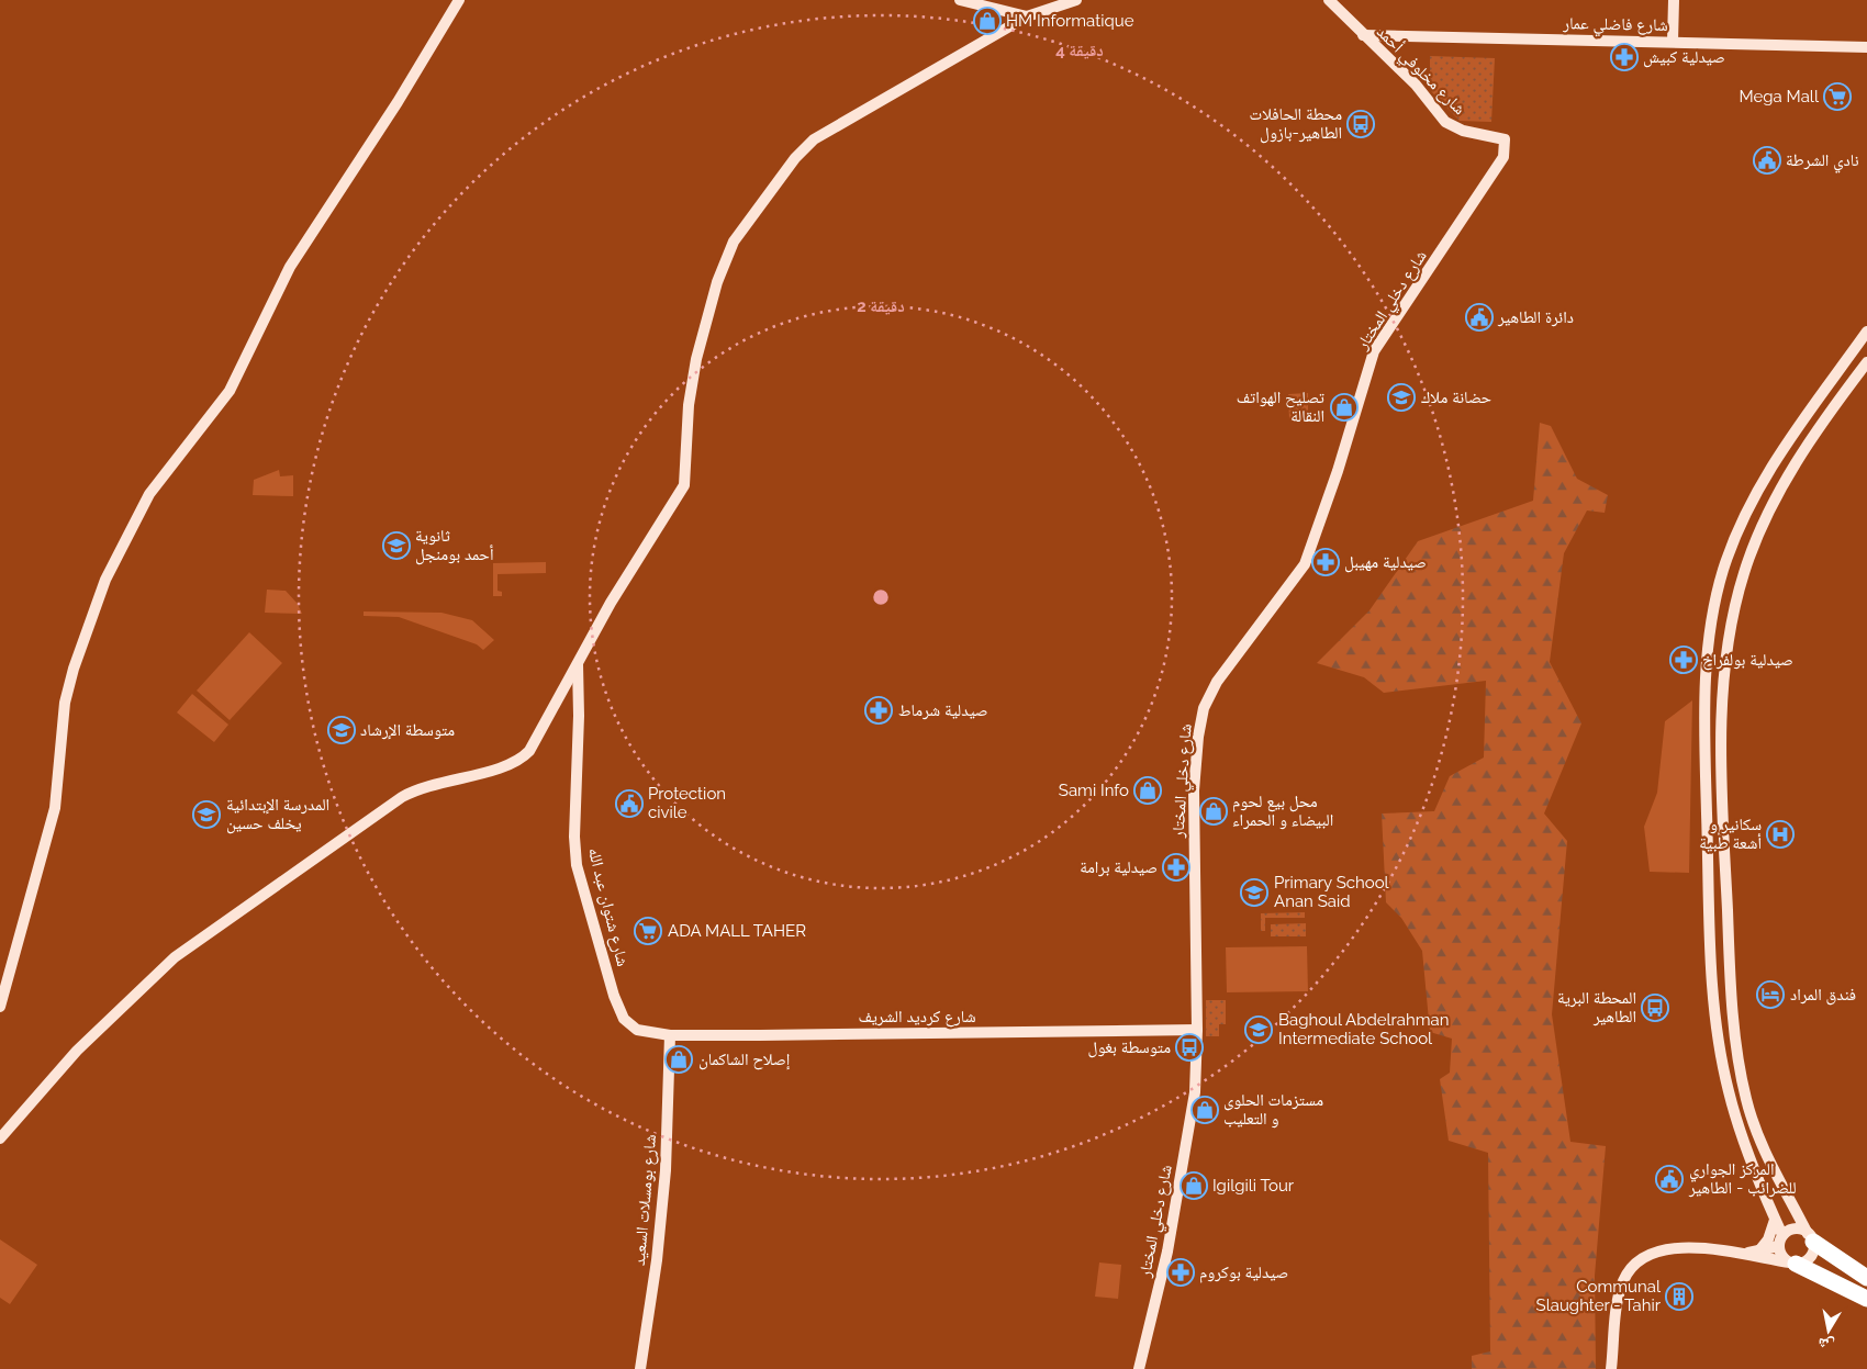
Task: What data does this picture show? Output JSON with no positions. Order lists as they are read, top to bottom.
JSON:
{
  "streets": {
    "main road": [
      "شارع فاضلي عمار",
      "شارع مخلوفي أحمد",
      "شارع دخلي المختار",
      "شارع شتوان عبد الله",
      "شارع كرديد الشريف",
      "شارع بومسلات السعيد"
    ]
  },
  "crossings": [
    ["شارع فاضلي عمار", "شارع مخلوفي أحمد"],
    ["شارع مخلوفي أحمد", "شارع دخلي المختار"],
    ["شارع دخلي المختار", "شارع كرديد الشريف"],
    ["شارع شتوان عبد الله", "شارع كرديد الشريف"],
    ["شارع كرديد الشريف", "شارع بومسلات السعيد"]
  ],
  "places": {
    "shop": [
      "HM Informatique",
      "تصليح الهواتف النقالة",
      "Sami Info",
      "محل بيع لحوم البيضاء و الحمراء",
      "إصلاح الشاكمان",
      "مستزمات الحلوى و التعليب",
      "Igilgili Tour"
    ],
    "pharmacy": [
      "صيدلية كبيش",
      "صيدلية مهيبل",
      "صيدلية بولفراخ",
      "صيدلية شرماط",
      "صيدلية برامة",
      "صيدلية بوكروم"
    ],
    "supermarket": ["Mega Mall", "ADA MALL TAHER"],
    "bus stop": ["محطة الحافلات الطاهير-بازول", "المحطة البرية الطاهير", "متوسطة بغول"],
    "public building": [
      "نادي الشرطة",
      "دائرة الطاهير",
      "Protection civile",
      "المركز الجواري للضرائب - الطاهير"
    ],
    "school or university": [
      "حضانة ملاك",
      "ثانوية أحمد بومنجل",
      "متوسطة الإرشاد",
      "المدرسة الإبتدائية يخلف حسين",
      "Primary School Anan Said",
      "Baghoul Abdelrahman Intermediate School"
    ],
    "hospital": ["سكانير و أشعة طبية"],
    "hotel": ["فندق المراد"],
    "building": ["Communal Slaughter - Tahir"]
  },
  "north": "bottom",
  "rings": ["4 دقيقة", "2 دقيقة"]
}
